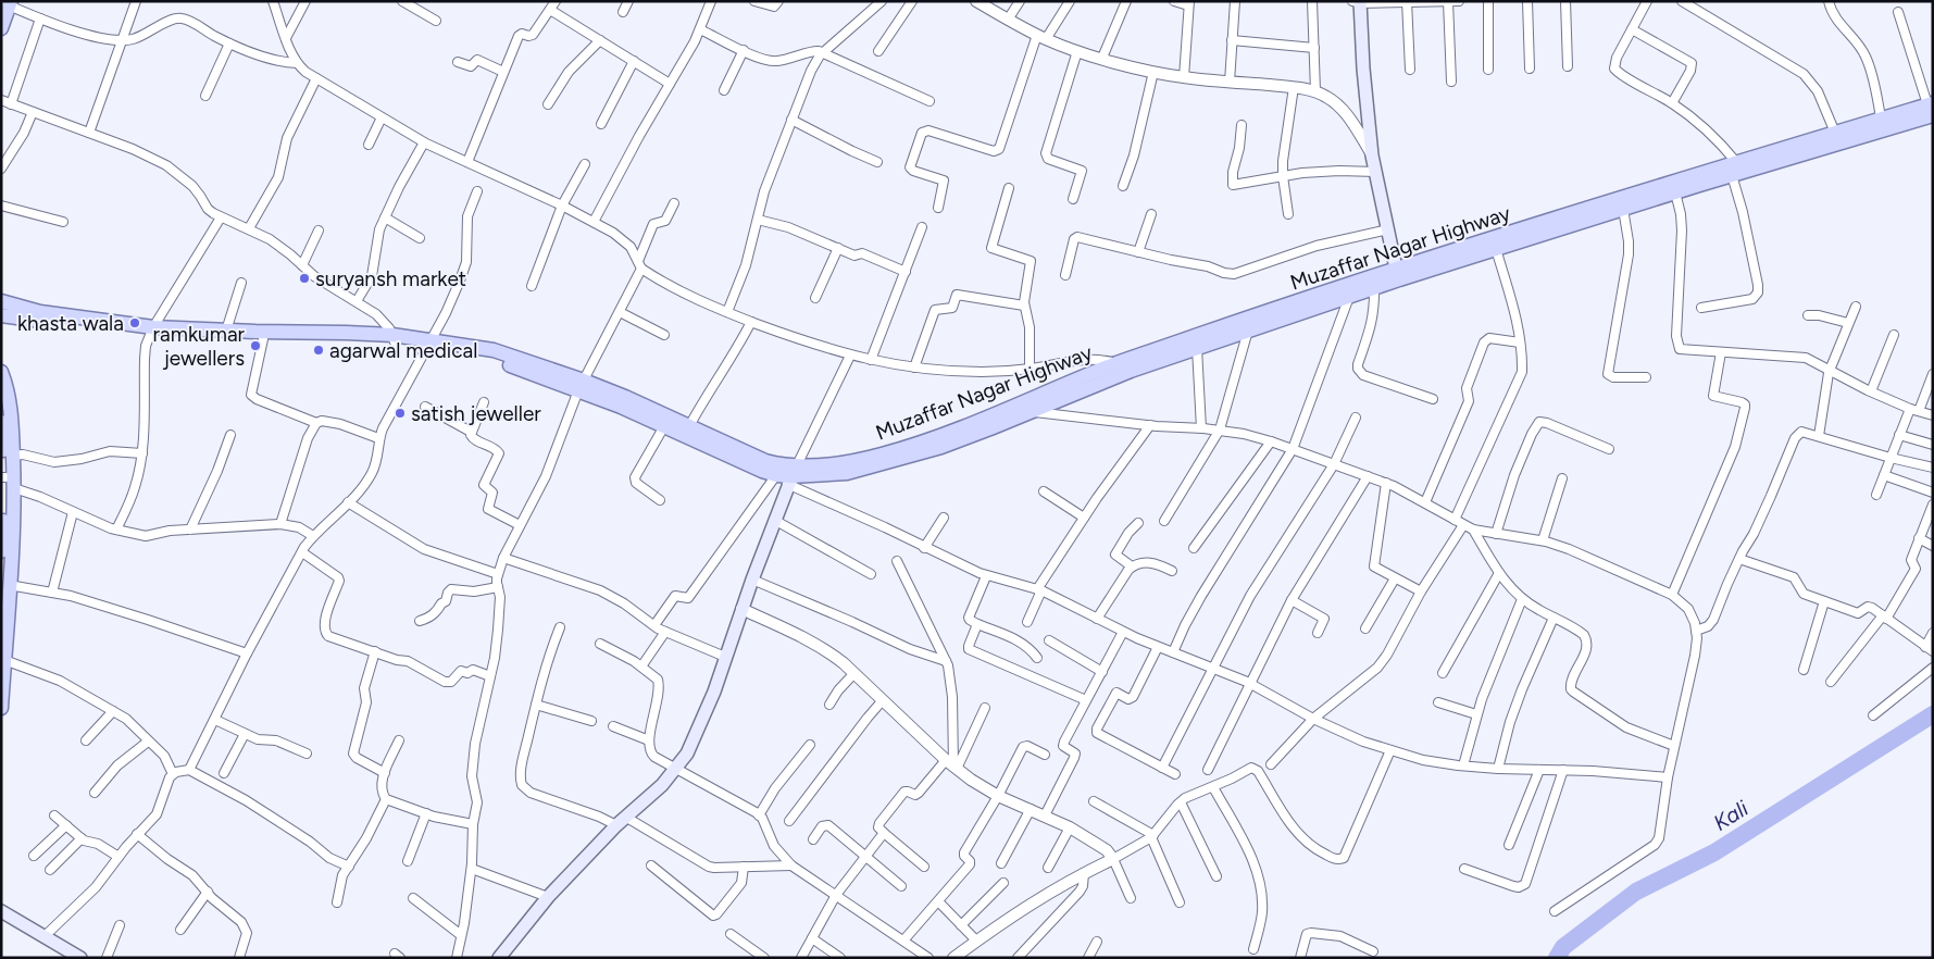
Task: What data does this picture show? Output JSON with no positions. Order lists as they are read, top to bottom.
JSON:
{
  "streets": {
    "main road": ["Muzaffar Nagar Highway"]
  },
  "water": ["Kali"],
  "places": [
    "suryansh market",
    "khasta wala",
    "ramkumar jewellers",
    "agarwal medical",
    "satish jeweller"
  ]
}
